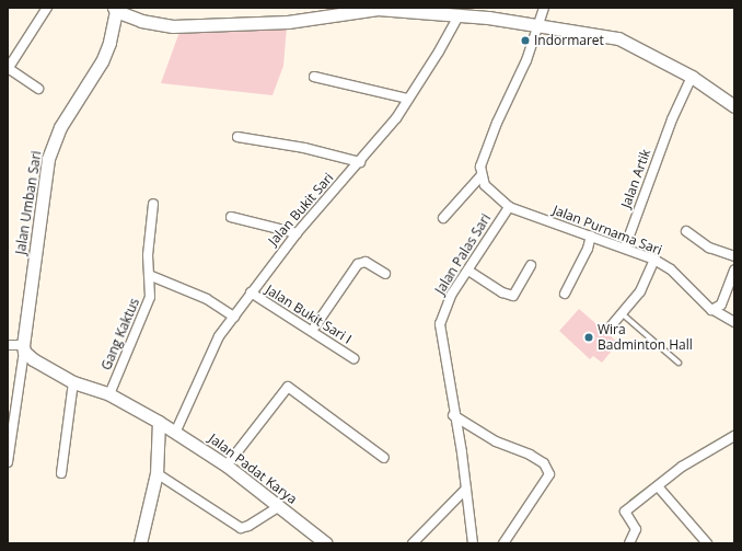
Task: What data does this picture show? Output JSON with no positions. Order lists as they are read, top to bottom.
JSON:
{
  "streets": {
    "street": [
      "Jalan Artik",
      "Jalan Umban Sari",
      "Jalan Bukit Sari",
      "Jalan Purnama Sari",
      "Jalan Palas Sari",
      "Jalan Bukit Sari I",
      "Gang Kaktus",
      "Jalan Padat Karya"
    ]
  },
  "crossings": [
    ["Jalan Artik", "Jalan Purnama Sari"],
    ["Jalan Bukit Sari", "Jalan Bukit Sari I"],
    ["Jalan Bukit Sari", "Jalan Padat Karya"],
    ["Jalan Purnama Sari", "Jalan Palas Sari"]
  ],
  "places": ["Indormaret", "Wira Badminton Hall"]
}
